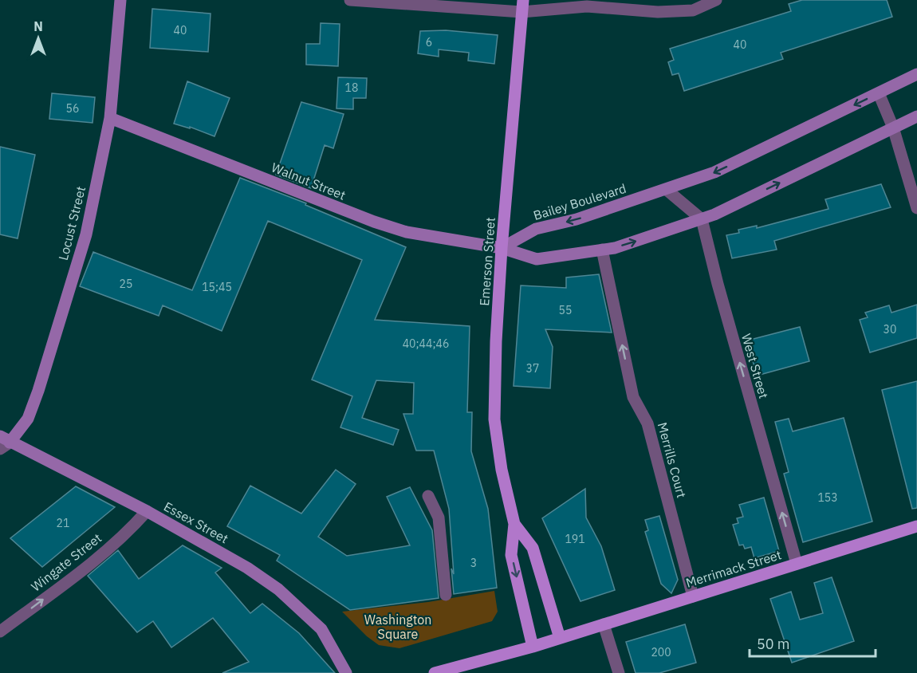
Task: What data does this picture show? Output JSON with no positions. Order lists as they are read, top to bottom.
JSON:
{
  "streets": {
    "main road": [
      "Walnut Street",
      "Bailey Boulevard",
      "Locust Street",
      "Emerson Street",
      "Essex Street",
      "Merrimack Street"
    ],
    "street": ["West Street", "Merrills Court", "Wingate Street"]
  },
  "crossings": [
    ["Walnut Street", "Bailey Boulevard"],
    ["Walnut Street", "Locust Street"],
    ["Walnut Street", "Emerson Street"],
    ["Bailey Boulevard", "Emerson Street"],
    ["Locust Street", "Essex Street"],
    ["Emerson Street", "Merrimack Street"],
    ["West Street", "Merrimack Street"],
    ["Merrills Court", "Merrimack Street"],
    ["Essex Street", "Wingate Street"]
  ],
  "one_way": ["West Street", "Merrills Court", "Wingate Street"],
  "parks": ["Washington Square"],
  "house_numbers": [
    "40",
    "6",
    "40",
    "18",
    "56",
    "25",
    "15;45",
    "55",
    "30",
    "40;44;46",
    "37",
    "153",
    "21",
    "191",
    "3",
    "200"
  ],
  "scale_bar": "50 m",
  "north": "top"
}
